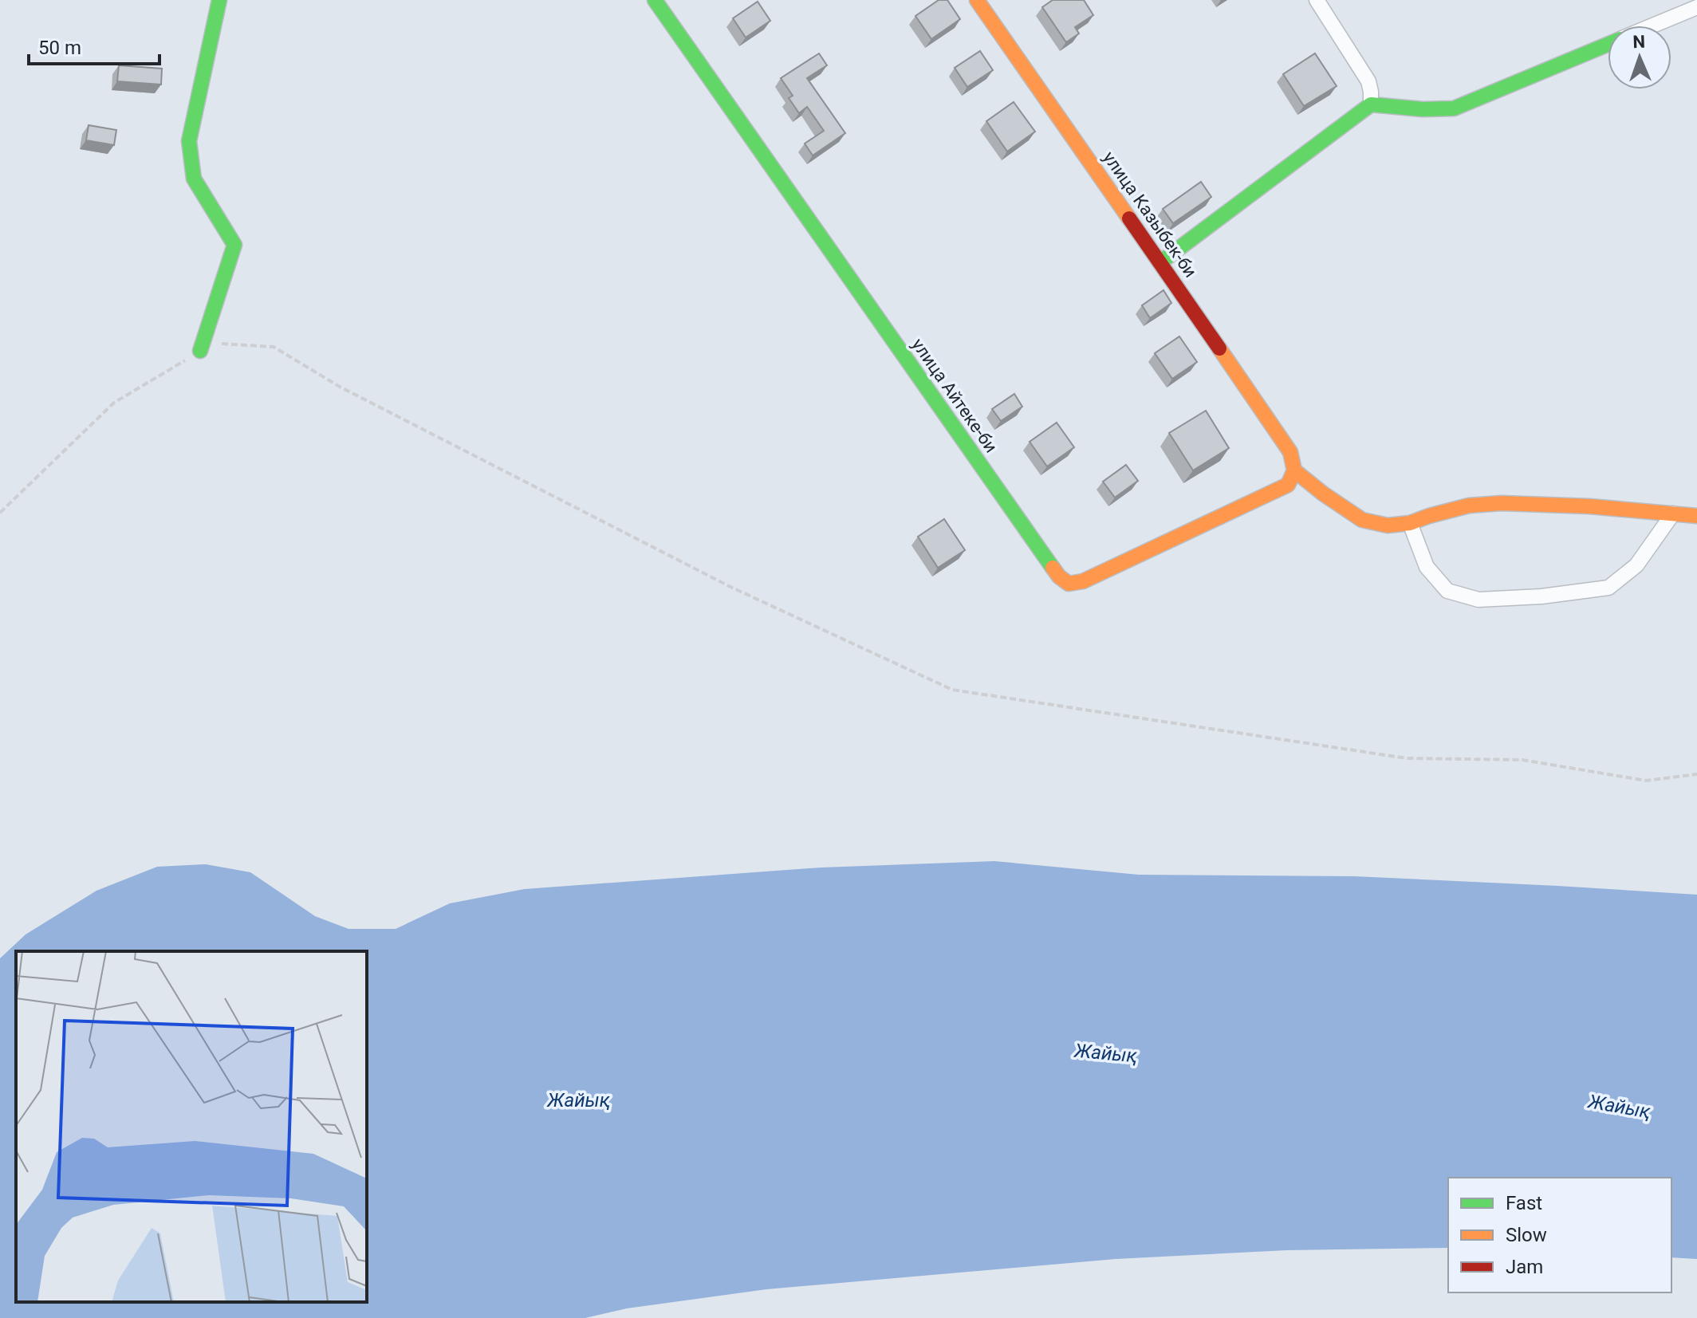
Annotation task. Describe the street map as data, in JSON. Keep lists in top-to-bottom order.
{
  "streets": {
    "street": ["улица Казыбек-би", "улица Айтеке-би"]
  },
  "crossings": [
    ["улица Казыбек-би", "улица Айтеке-би"]
  ],
  "water": ["Жайық"],
  "legend": ["Fast", "Slow", "Jam"],
  "scale_bar": "50 m",
  "north": "top"
}
